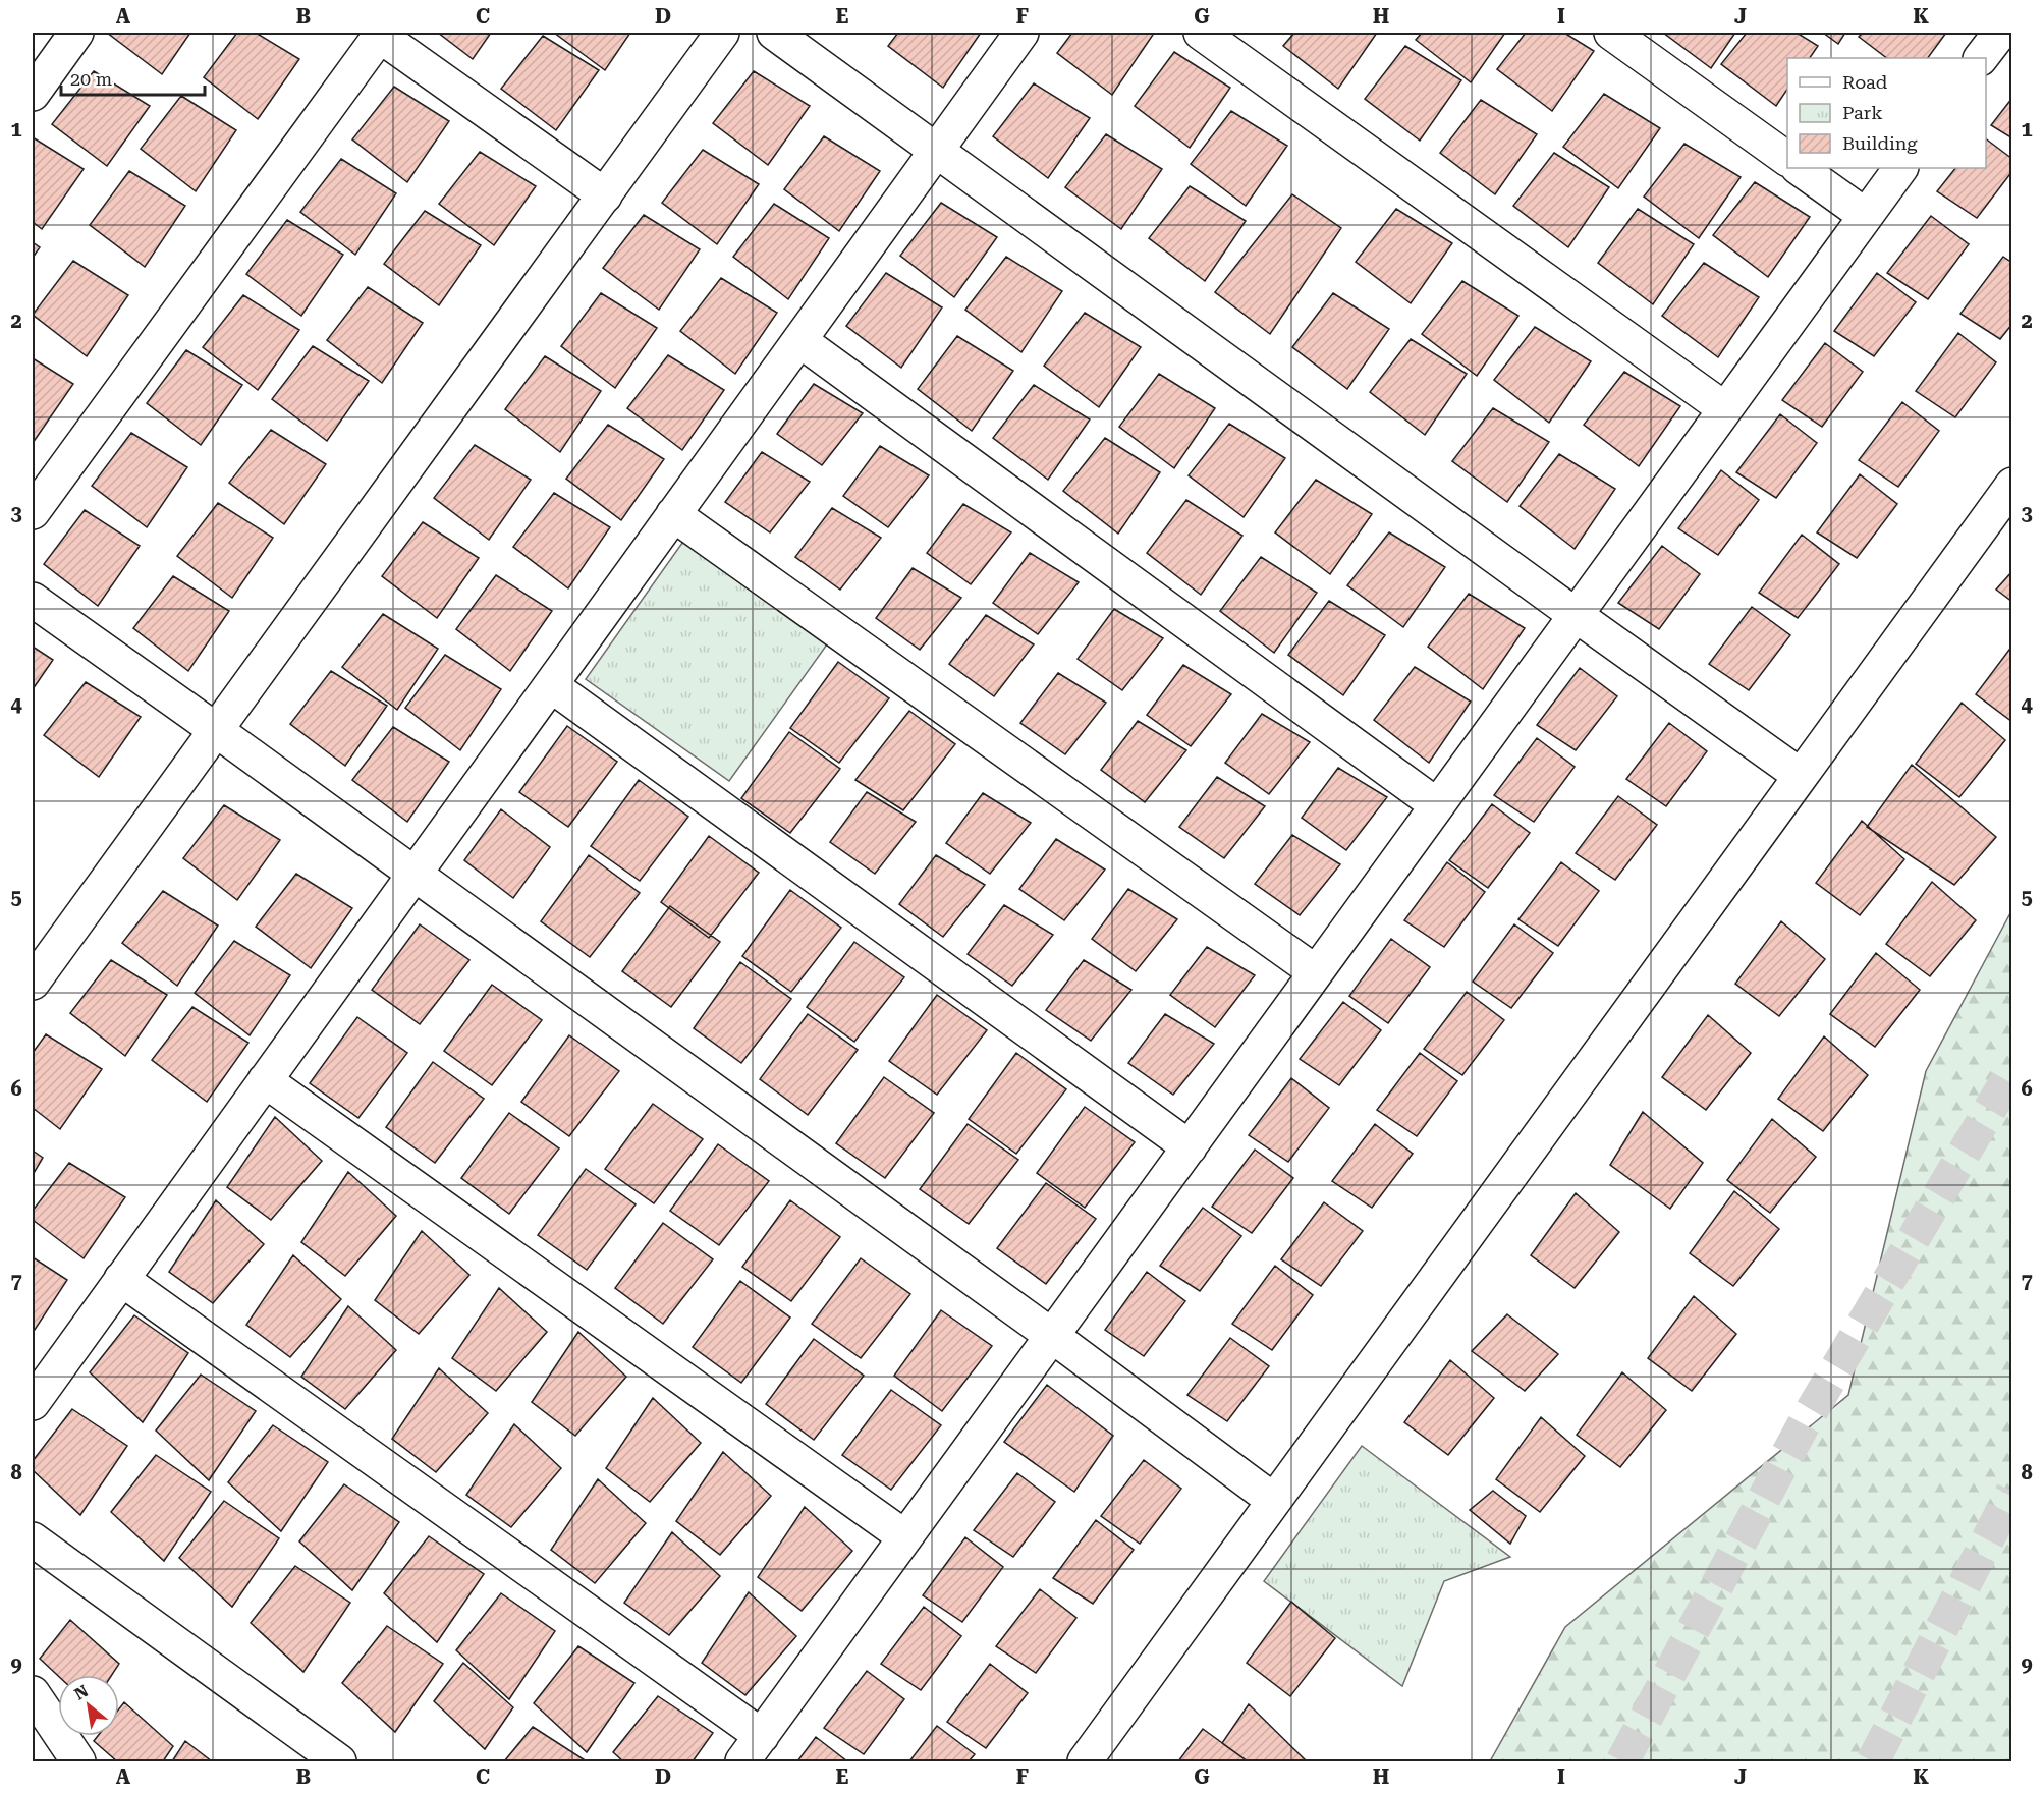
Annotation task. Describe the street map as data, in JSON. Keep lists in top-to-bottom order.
{
  "legend": ["Road", "Park", "Building"],
  "scale_bar": "20 m",
  "north": "top left",
  "grid": {
    "columns": [
      "A",
      "B",
      "C",
      "D",
      "E",
      "F",
      "G",
      "H",
      "I",
      "J",
      "K"
    ],
    "rows": [
      "1",
      "2",
      "3",
      "4",
      "5",
      "6",
      "7",
      "8",
      "9"
    ]
  }
}
